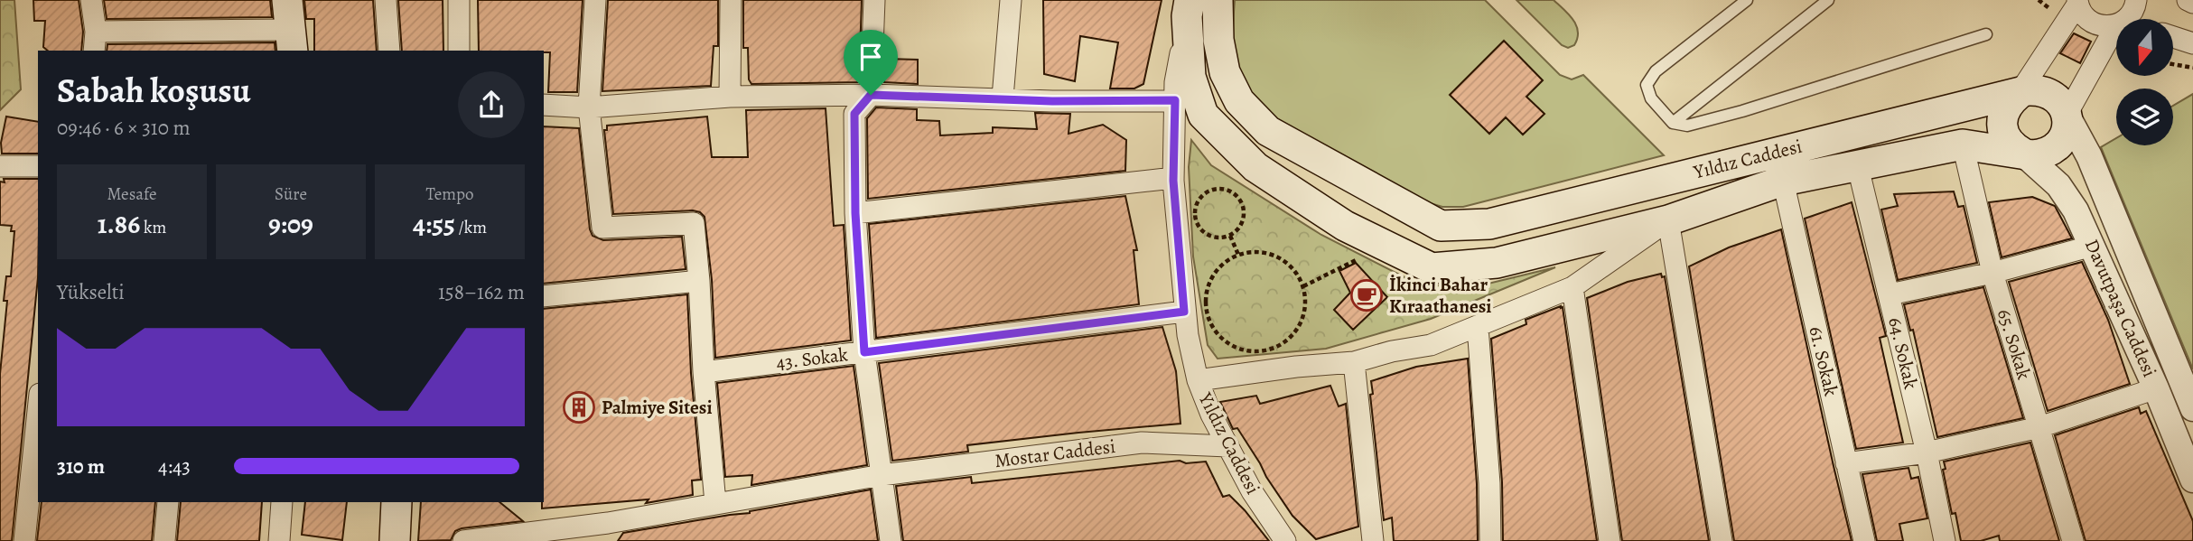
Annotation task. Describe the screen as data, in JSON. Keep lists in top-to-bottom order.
{
  "streets": {
    "main road": ["Yıldız Caddesi"],
    "street": [
      "Davutpaşa Caddesi",
      "65. Sokak",
      "64. Sokak",
      "43. Sokak",
      "61. Sokak",
      "Mostar Caddesi"
    ]
  },
  "crossings": [
    ["Yıldız Caddesi", "Davutpaşa Caddesi"],
    ["Yıldız Caddesi", "43. Sokak"],
    ["Yıldız Caddesi", "Mostar Caddesi"]
  ],
  "places": {
    "cafe": ["İkinci Bahar Kıraathanesi"],
    "building": ["Palmiye Sitesi"]
  },
  "north": "bottom",
  "page": {
    "heading": ["Sabah koşusu", "09:46 · 6 × 310 m"],
    "stats": [
      ["Mesafe", "1.86 km"],
      ["Süre", "9:09"],
      ["Tempo", "4:55 /km"]
    ],
    "chart": ["Yükselti", "158–162 m"],
    "list": [
      {
        "name": "310 m",
        "note": "4:43"
      }
    ]
  }
}
